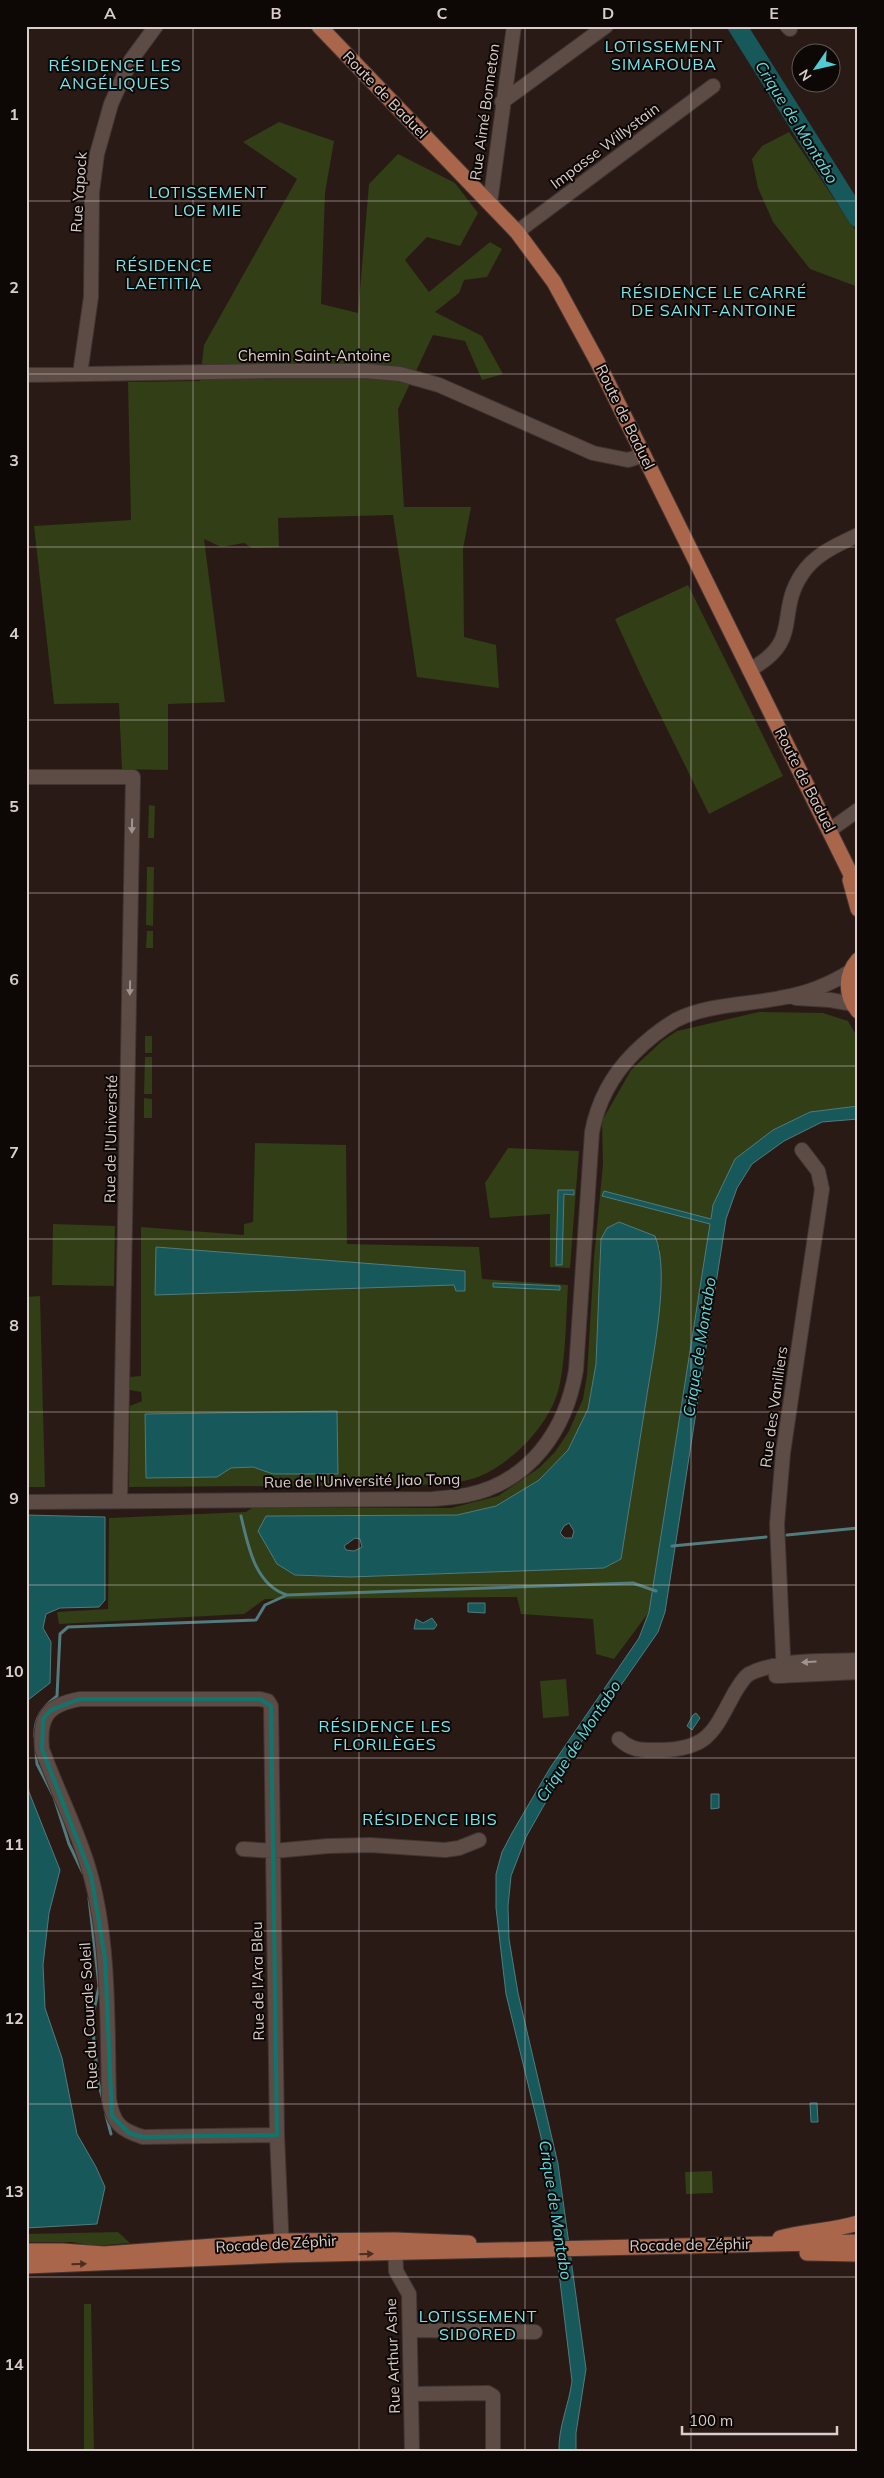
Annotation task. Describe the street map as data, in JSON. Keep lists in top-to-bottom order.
{
  "streets": {
    "main road": ["Route de Baduel", "Rocade de Zéphir"],
    "street": [
      "Rue Aimé Bonneton",
      "Impasse Willystain",
      "Rue Yapock",
      "Chemin Saint-Antoine",
      "Rue de l'Université",
      "Rue des Vanilliers",
      "Rue de l'Université Jiao Tong",
      "Rue de l'Ara Bleu",
      "Rue du Caurale Soleil",
      "Rue Arthur Ashe"
    ]
  },
  "crossings": [
    ["Route de Baduel", "Rue Aimé Bonneton"],
    ["Route de Baduel", "Impasse Willystain"],
    ["Route de Baduel", "Chemin Saint-Antoine"],
    ["Rue Yapock", "Chemin Saint-Antoine"],
    ["Rue de l'Université", "Rue de l'Université Jiao Tong"],
    ["Rue de l'Ara Bleu", "Rue du Caurale Soleil"],
    ["Rue de l'Ara Bleu", "Rocade de Zéphir"],
    ["Rocade de Zéphir", "Rue Arthur Ashe"]
  ],
  "one_way": ["Rue de l'Université"],
  "districts": [
    "LOTISSEMENT SIMAROUBA",
    "RÉSIDENCE LES ANGÉLIQUES",
    "LOTISSEMENT LOE MIE",
    "RÉSIDENCE LAETITIA",
    "RÉSIDENCE LE CARRÉ DE SAINT-ANTOINE",
    "RÉSIDENCE LES FLORILÈGES",
    "RÉSIDENCE IBIS",
    "LOTISSEMENT SIDORED"
  ],
  "water": ["Crique de Montabo"],
  "scale_bar": "100 m",
  "north": "bottom left",
  "grid": {
    "columns": [
      "A",
      "B",
      "C",
      "D",
      "E"
    ],
    "rows": [
      "1",
      "2",
      "3",
      "4",
      "5",
      "6",
      "7",
      "8",
      "9",
      "10",
      "11",
      "12",
      "13",
      "14"
    ]
  }
}
